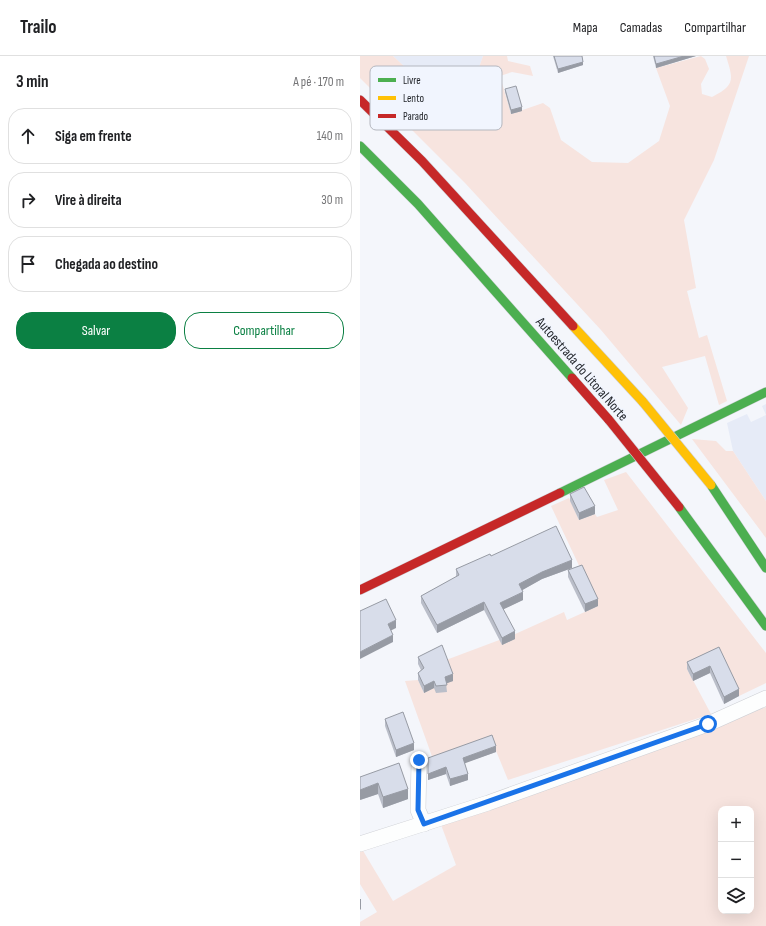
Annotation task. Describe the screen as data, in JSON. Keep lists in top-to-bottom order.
{
  "streets": {
    "main road": ["Autoestrada do Litoral Norte"]
  },
  "legend": ["Livre", "Lento", "Parado"],
  "page": {
    "header": "Trailo",
    "nav": ["Mapa", "Camadas", "Compartilhar"],
    "heading": ["3 min", "A pé · 170 m"],
    "list": [
      ["Siga em frente", "140 m"],
      ["Vire à direita", "30 m"],
      "Chegada ao destino"
    ],
    "buttons": ["Salvar", "Compartilhar"],
    "map_buttons": ["+", "−"]
  }
}
